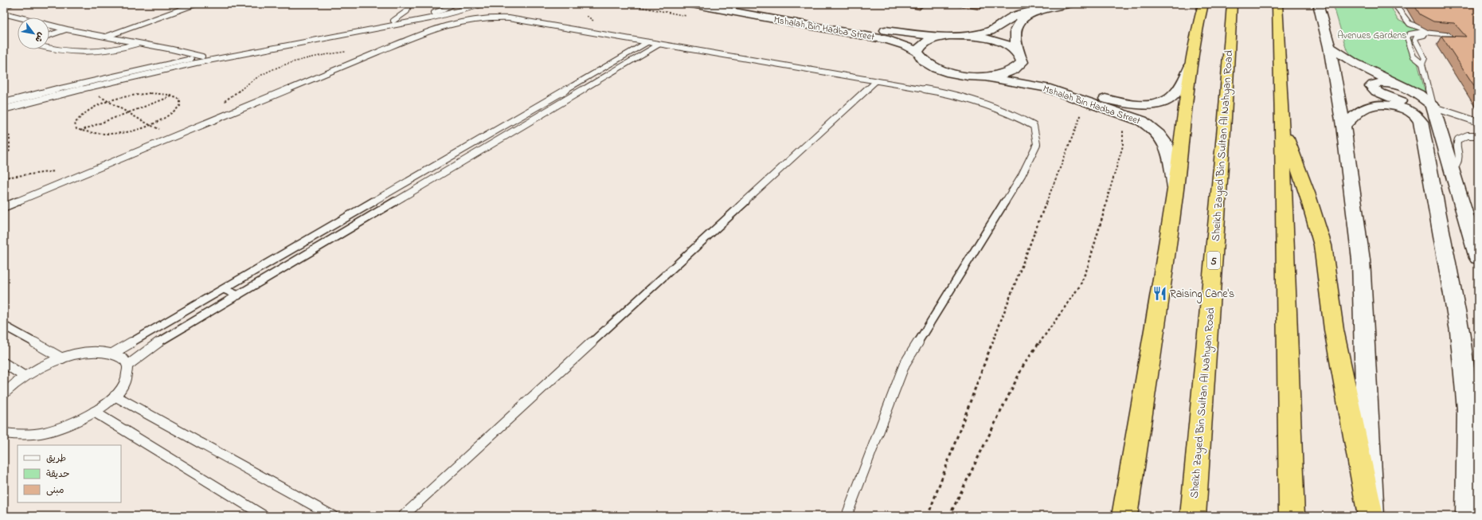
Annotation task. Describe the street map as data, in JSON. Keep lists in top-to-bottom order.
{
  "streets": {
    "highway": ["Sheikh Zayed Bin Sultan Al Nahyan Road", "5"],
    "street": ["Mshalah Bin Hadba Street"]
  },
  "parks": ["Avenues Gardens"],
  "places": {
    "restaurant": ["Raising Cane's"]
  },
  "legend": ["طريق", "حديقة", "مبنى"],
  "north": "bottom right"
}
